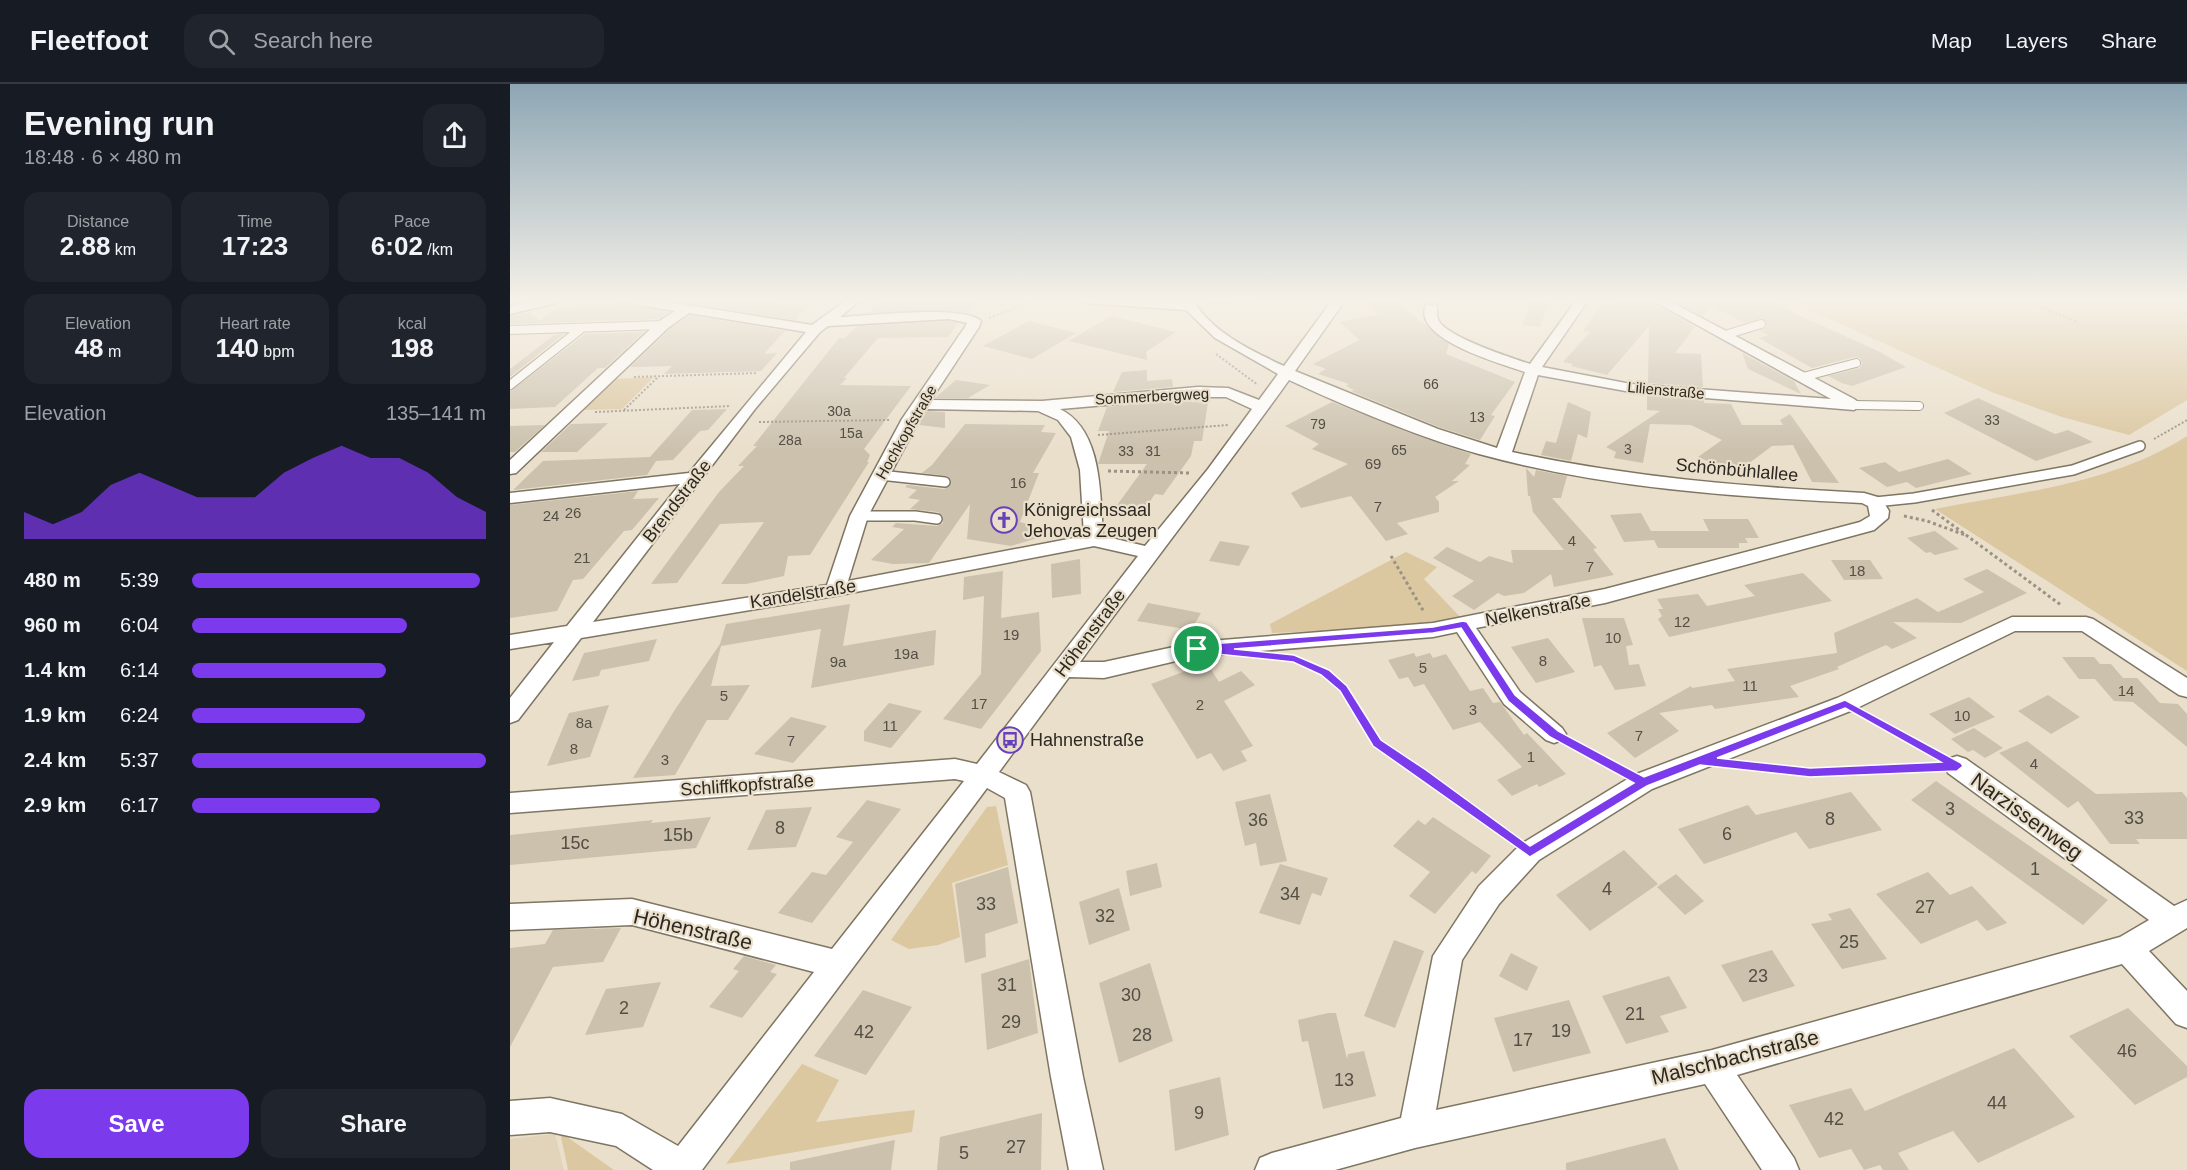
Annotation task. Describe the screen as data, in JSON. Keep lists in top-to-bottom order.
{
  "streets": {
    "street": [
      "Lilienstraße",
      "Sommerbergweg",
      "Hochkopfstraße",
      "Schönbühlallee",
      "Brendstraße",
      "Kandelstraße",
      "Nelkenstraße",
      "Höhenstraße",
      "Schliffkopfstraße",
      "Narzissenweg",
      "Malschbachstraße"
    ]
  },
  "crossings": [
    ["Sommerbergweg", "Hochkopfstraße"],
    ["Sommerbergweg", "Höhenstraße"],
    ["Hochkopfstraße", "Kandelstraße"],
    ["Schönbühlallee", "Nelkenstraße"],
    ["Schönbühlallee", "Höhenstraße"],
    ["Brendstraße", "Kandelstraße"],
    ["Nelkenstraße", "Höhenstraße"],
    ["Höhenstraße", "Schliffkopfstraße"],
    ["Narzissenweg", "Malschbachstraße"]
  ],
  "places": {
    "church": ["Königreichssaal Jehovas Zeugen"],
    "bus stop": ["Hahnenstraße"]
  },
  "house_numbers": [
    "66",
    "30a",
    "13",
    "33",
    "79",
    "15a",
    "28a",
    "3",
    "65",
    "33",
    "31",
    "69",
    "16",
    "7",
    "26",
    "24",
    "4",
    "21",
    "7",
    "18",
    "12",
    "19",
    "10",
    "19a",
    "8",
    "9a",
    "5",
    "11",
    "14",
    "5",
    "17",
    "2",
    "3",
    "10",
    "8a",
    "11",
    "7",
    "7",
    "8",
    "1",
    "3",
    "4",
    "3",
    "33",
    "8",
    "36",
    "8",
    "6",
    "15b",
    "15c",
    "1",
    "4",
    "34",
    "33",
    "27",
    "32",
    "25",
    "23",
    "31",
    "30",
    "2",
    "21",
    "29",
    "19",
    "42",
    "28",
    "17",
    "46",
    "13",
    "44",
    "9",
    "42",
    "27",
    "5"
  ],
  "page": {
    "header": "Fleetfoot",
    "search": "Search here",
    "nav": ["Map", "Layers", "Share"],
    "heading": ["Evening run", "18:48 · 6 × 480 m"],
    "stats": [
      ["Distance", "2.88 km"],
      ["Time", "17:23"],
      ["Pace", "6:02 /km"],
      ["Elevation", "48 m"],
      ["Heart rate", "140 bpm"],
      ["kcal", "198"]
    ],
    "chart": ["Elevation", "135–141 m"],
    "list": [
      {
        "name": "480 m",
        "note": "5:39"
      },
      {
        "name": "960 m",
        "note": "6:04"
      },
      {
        "name": "1.4 km",
        "note": "6:14"
      },
      {
        "name": "1.9 km",
        "note": "6:24"
      },
      {
        "name": "2.4 km",
        "note": "5:37"
      },
      {
        "name": "2.9 km",
        "note": "6:17"
      }
    ],
    "buttons": ["Save", "Share"]
  }
}
